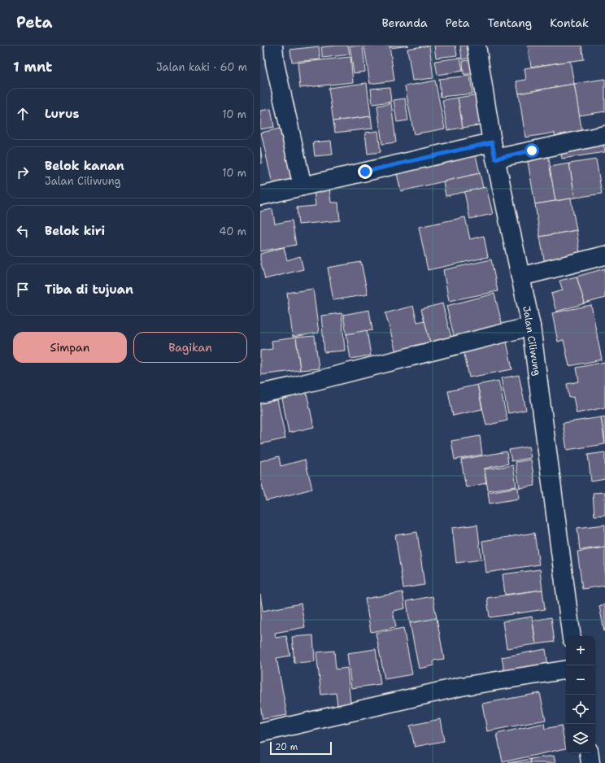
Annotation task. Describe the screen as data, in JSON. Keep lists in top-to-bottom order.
{
  "streets": {
    "street": ["Jalan Ciliwung"]
  },
  "scale_bar": "20 m",
  "page": {
    "header": "Peta",
    "nav": [
      "Beranda",
      "Peta",
      "Tentang",
      "Kontak"
    ],
    "heading": ["1 mnt", "Jalan kaki · 60 m"],
    "list": [
      ["Lurus", "10 m"],
      ["Belok kanan", "Jalan Ciliwung", "10 m"],
      ["Belok kiri", "40 m"],
      "Tiba di tujuan"
    ],
    "buttons": ["Simpan", "Bagikan"],
    "map_buttons": ["+", "−"],
    "scale": "20 m"
  }
}
